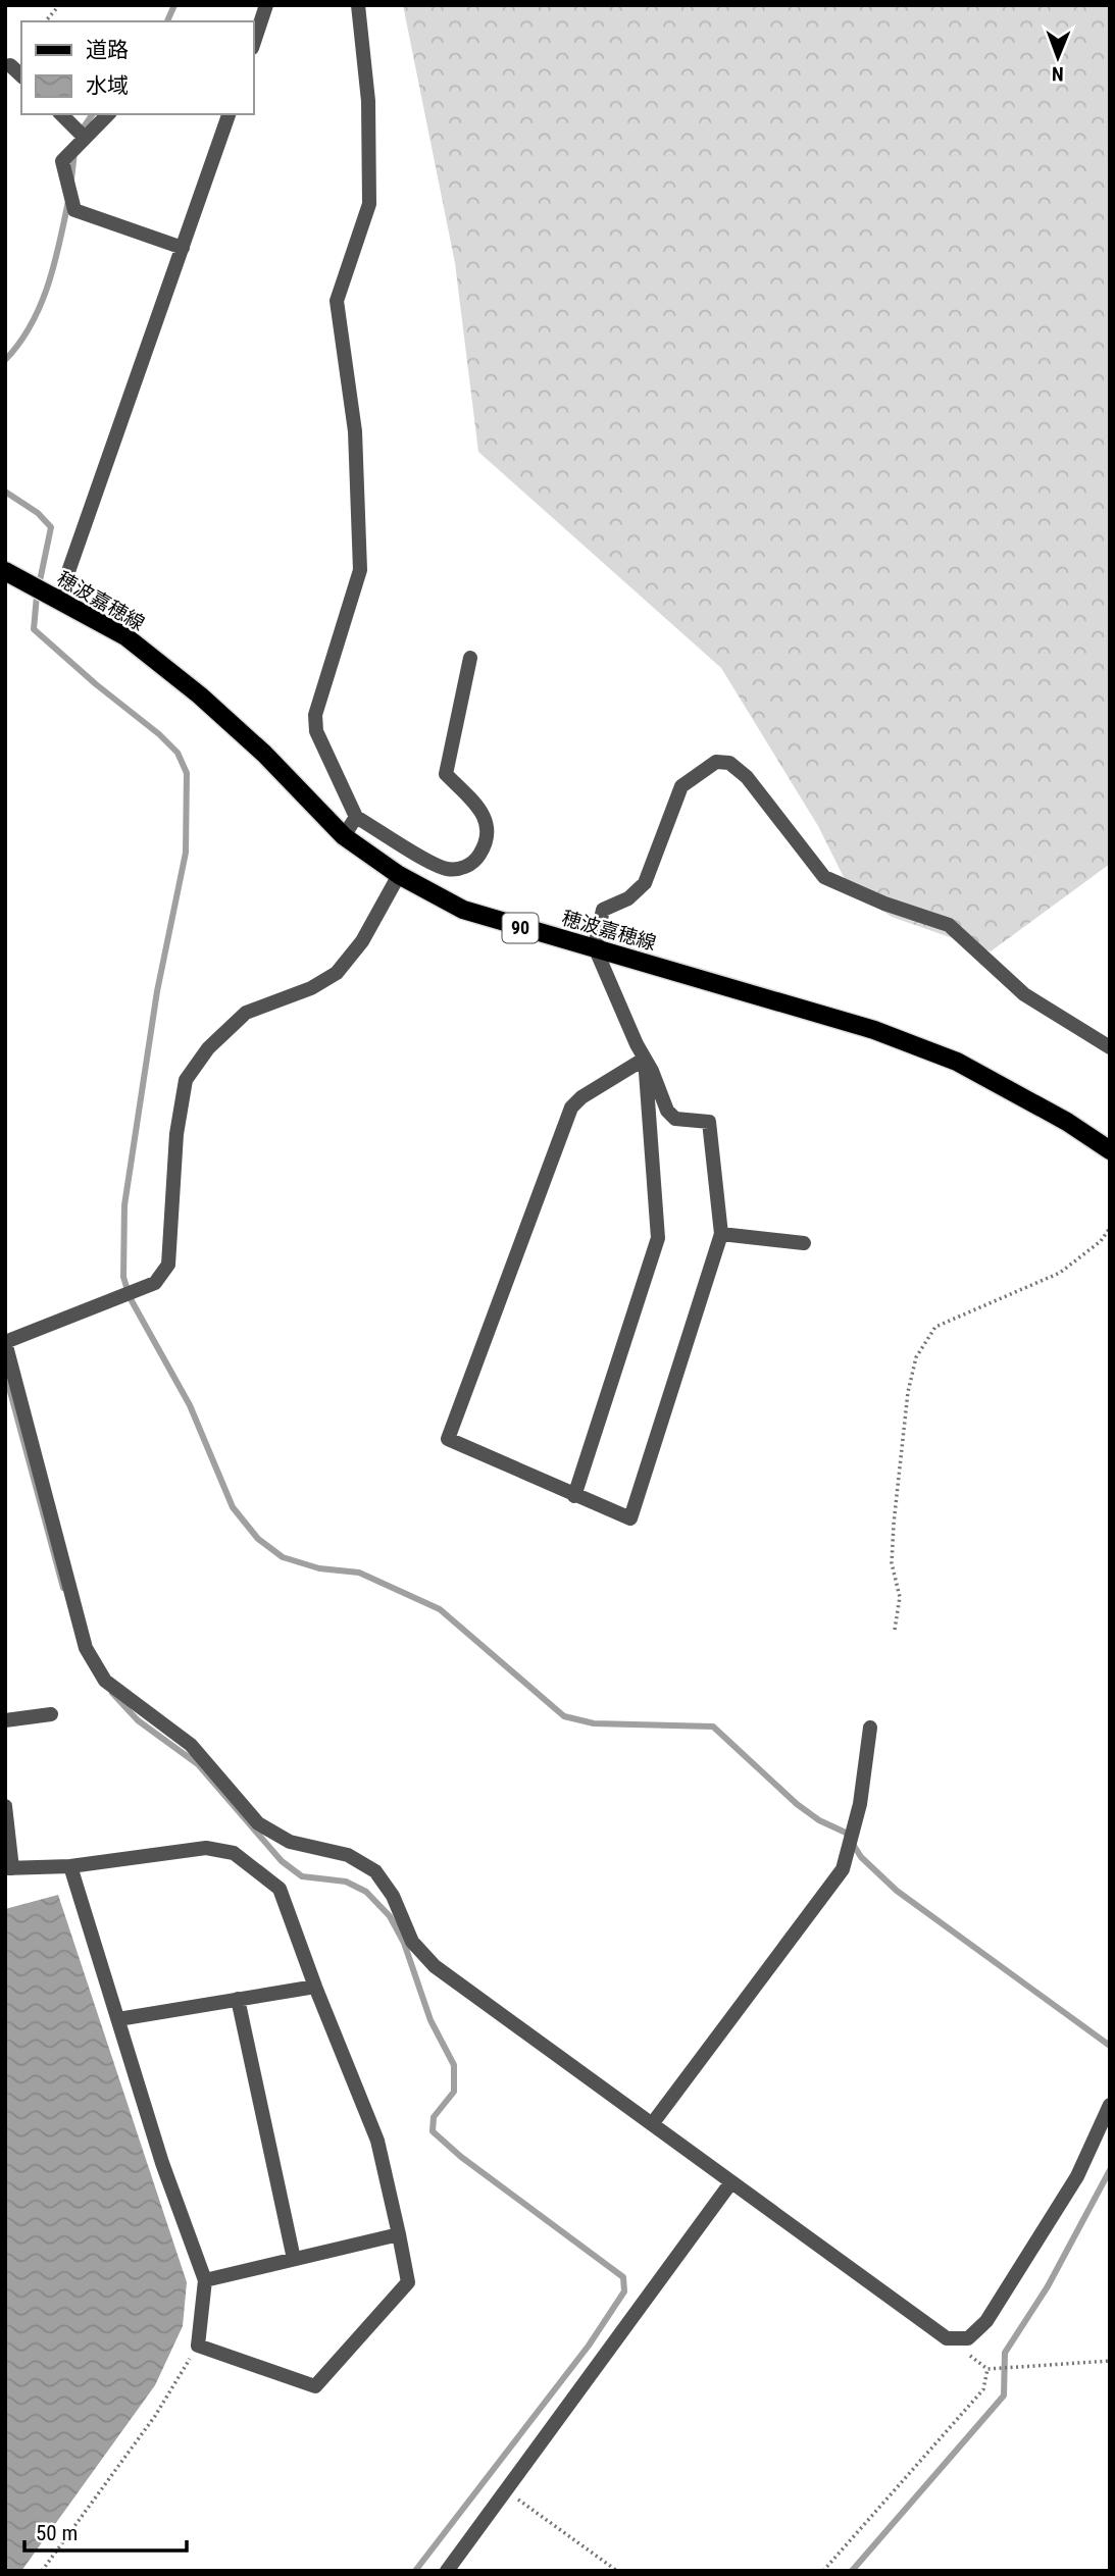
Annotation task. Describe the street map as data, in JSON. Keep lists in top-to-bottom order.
{
  "streets": {
    "main road": ["穂波嘉穂線", "90"]
  },
  "legend": ["道路", "水域"],
  "scale_bar": "50 m",
  "north": "bottom"
}
